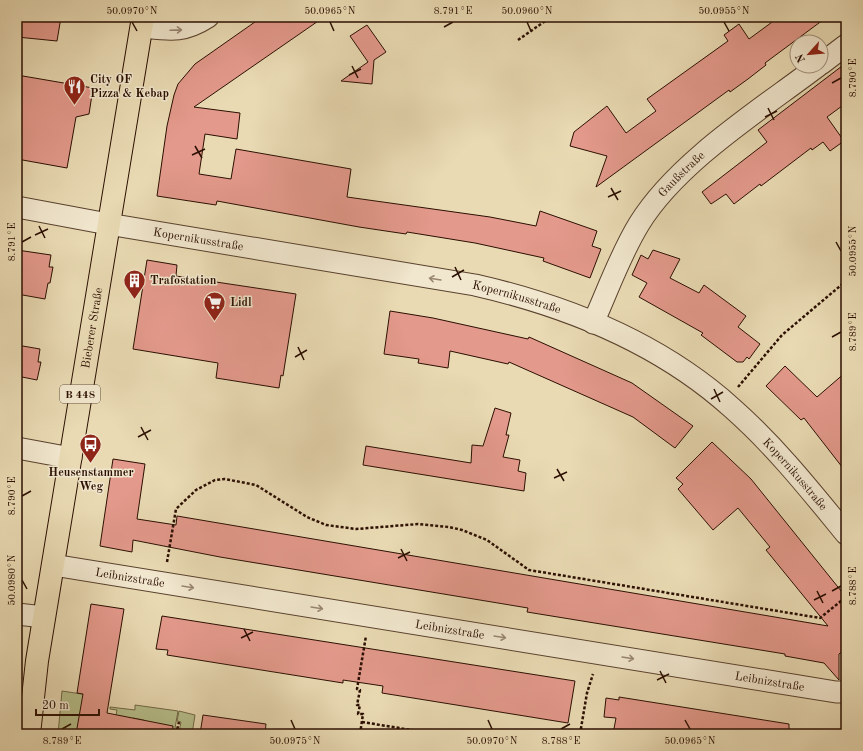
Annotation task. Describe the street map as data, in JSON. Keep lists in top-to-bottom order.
{
  "streets": {
    "main road": ["Bieberer Straße", "B 448"],
    "street": ["Gaußstraße", "Kopernikusstraße", "Leibnizstraße"]
  },
  "crossings": [
    ["Gaußstraße", "Kopernikusstraße"],
    ["Kopernikusstraße", "Bieberer Straße"],
    ["Bieberer Straße", "Leibnizstraße"]
  ],
  "one_way": ["Kopernikusstraße", "Leibnizstraße"],
  "places": {
    "restaurant": ["City OF Pizza & Kebap"],
    "building": ["Trafostation"],
    "supermarket": ["Lidl"],
    "bus stop": ["Heusenstammer Weg"]
  },
  "scale_bar": "20 m",
  "north": "bottom left",
  "coordinates": [
    "50.0970°N",
    "50.0965°N",
    "8.791°E",
    "50.0960°N",
    "50.0955°N",
    "8.790°E",
    "8.789°E",
    "50.0980°N",
    "8.788°E",
    "50.0975°N"
  ]
}
